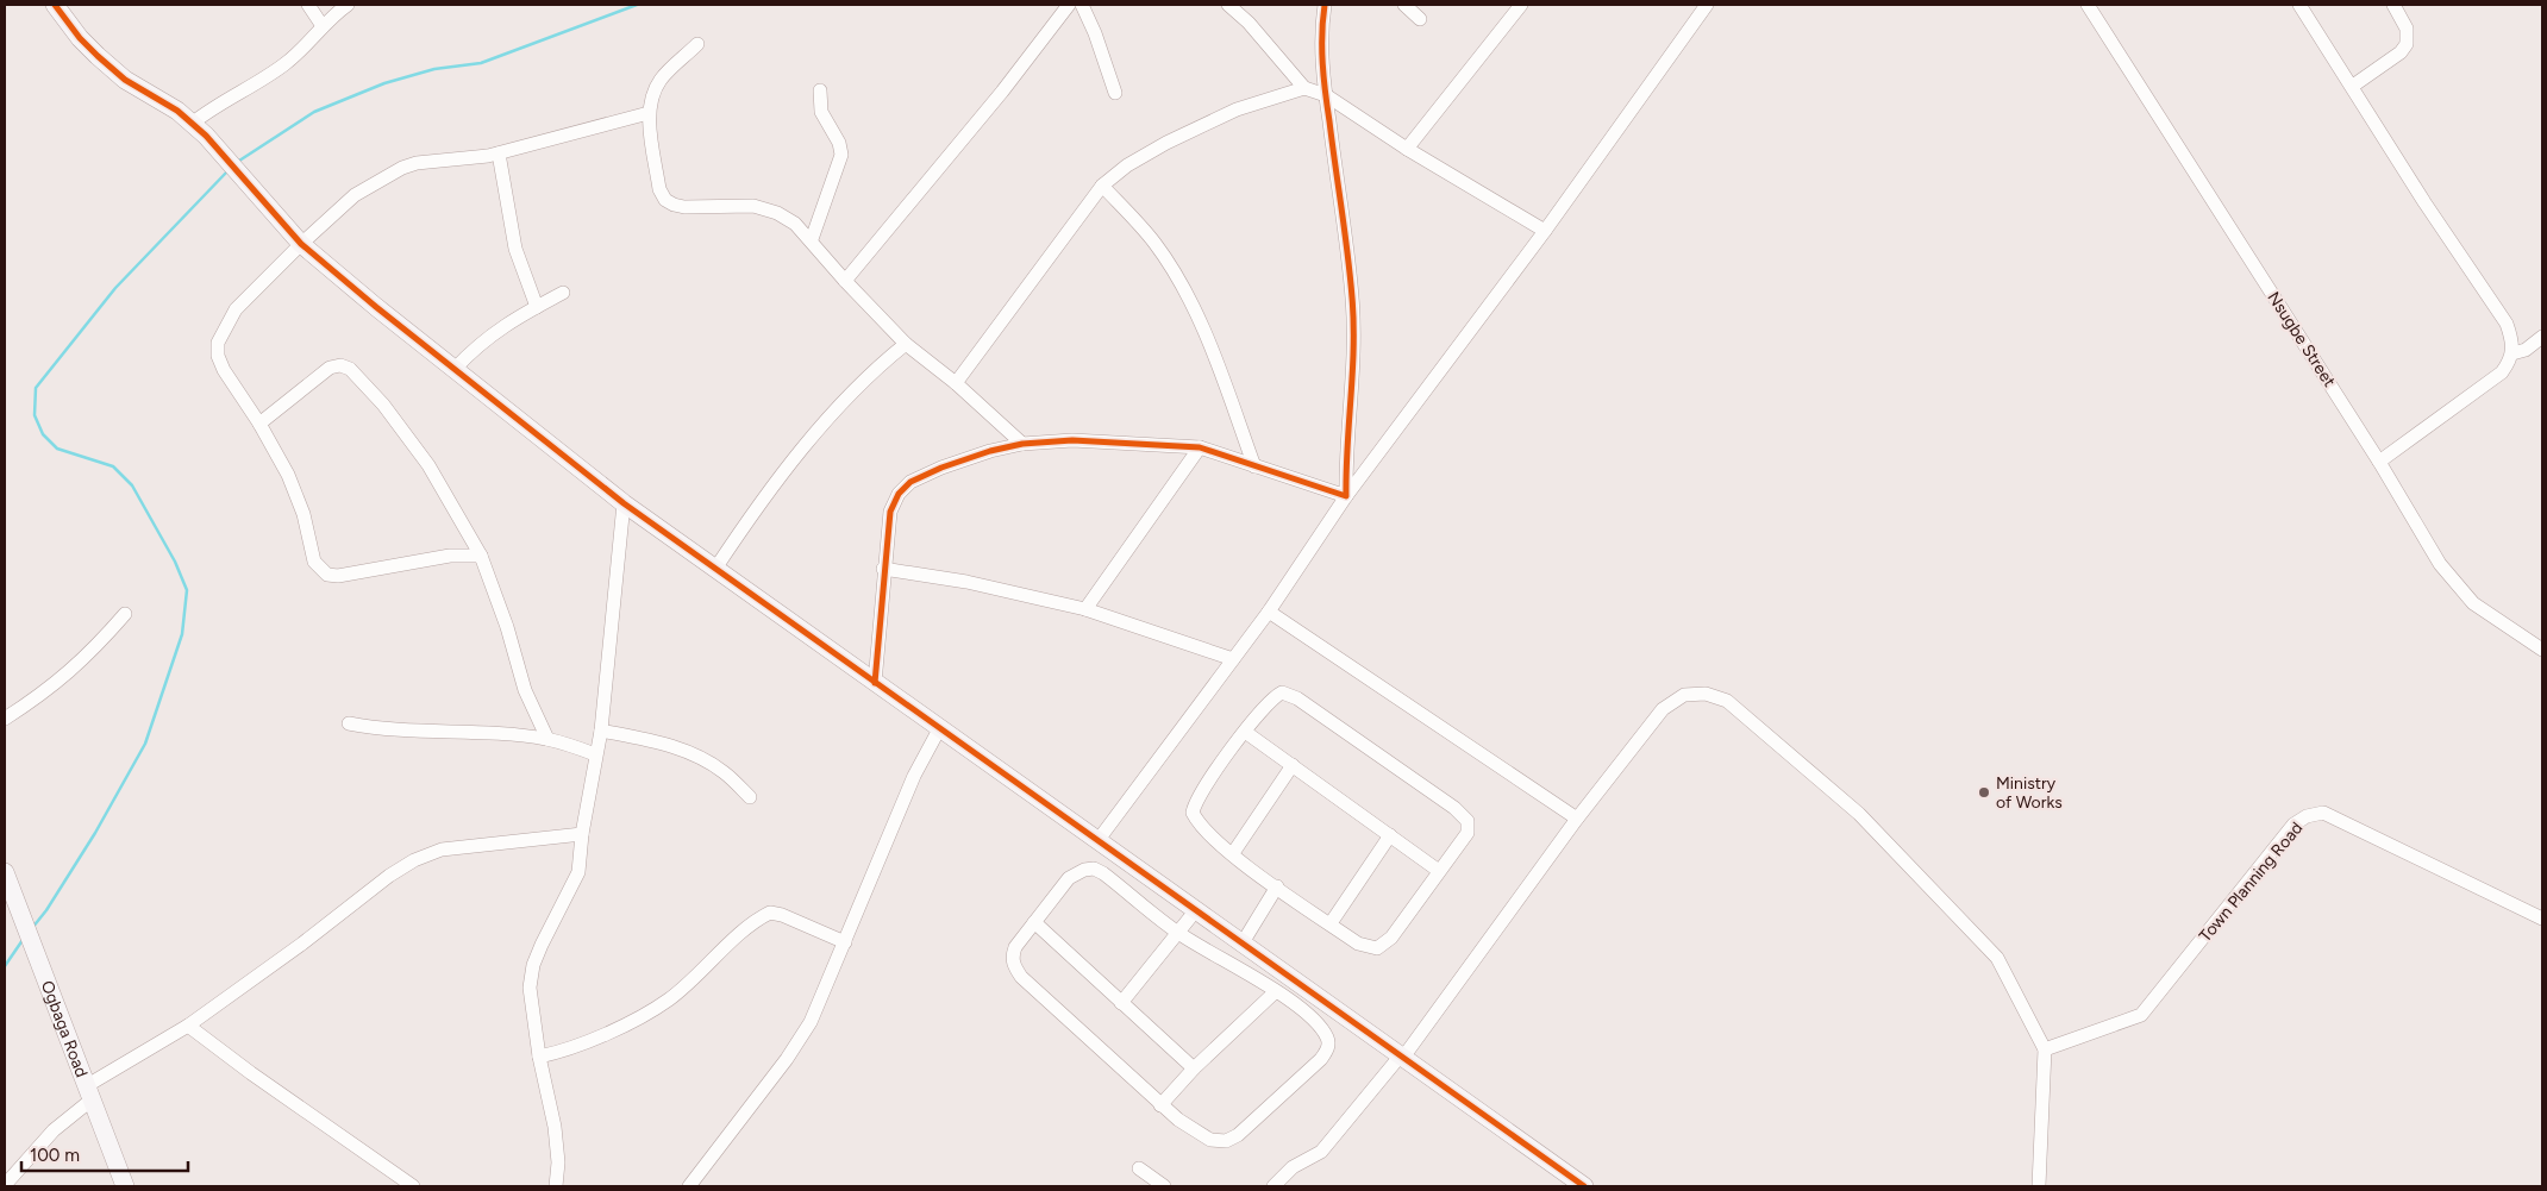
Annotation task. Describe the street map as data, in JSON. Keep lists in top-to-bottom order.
{
  "streets": {
    "street": ["Nsugbe Street", "Town Planning Road", "Ogbaga Road"]
  },
  "places": ["Ministry of Works"],
  "scale_bar": "100 m"
}
